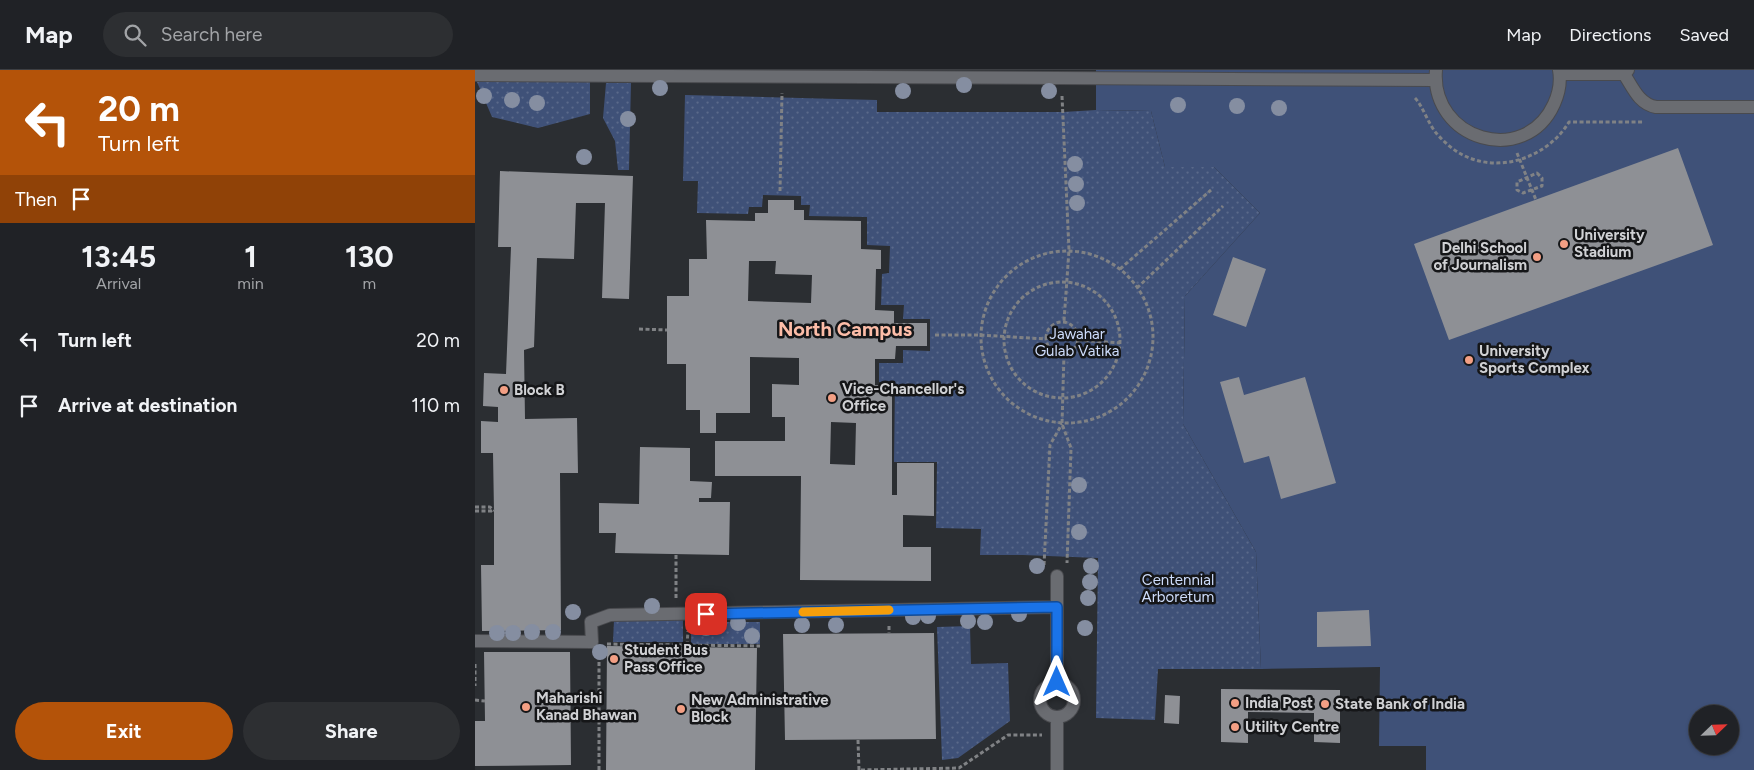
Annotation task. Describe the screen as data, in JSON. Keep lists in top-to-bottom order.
{
  "districts": ["North Campus"],
  "parks": ["Jawahar Gulab Vatika", "Centennial Arboretum"],
  "places": [
    "University Stadium",
    "Delhi School of Journalism",
    "University Sports Complex",
    "Block B",
    "Vice-Chancellor's Office",
    "Student Bus Pass Office",
    "India Post",
    "State Bank of India",
    "Maharishi Kanad Bhawan",
    "New Administrative Block",
    "Utility Centre"
  ],
  "north": "top right",
  "page": {
    "header": "Map",
    "search": "Search here",
    "nav": ["Map", "Directions", "Saved"],
    "turn": ["20 m", "Turn left"],
    "then": "Then",
    "eta": [
      "13:45",
      "Arrival",
      "1",
      "min",
      "130",
      "m"
    ],
    "list": [
      {
        "name": "Turn left",
        "value": "20 m"
      },
      {
        "name": "Arrive at destination",
        "value": "110 m"
      }
    ],
    "buttons": ["Exit", "Share"]
  }
}
